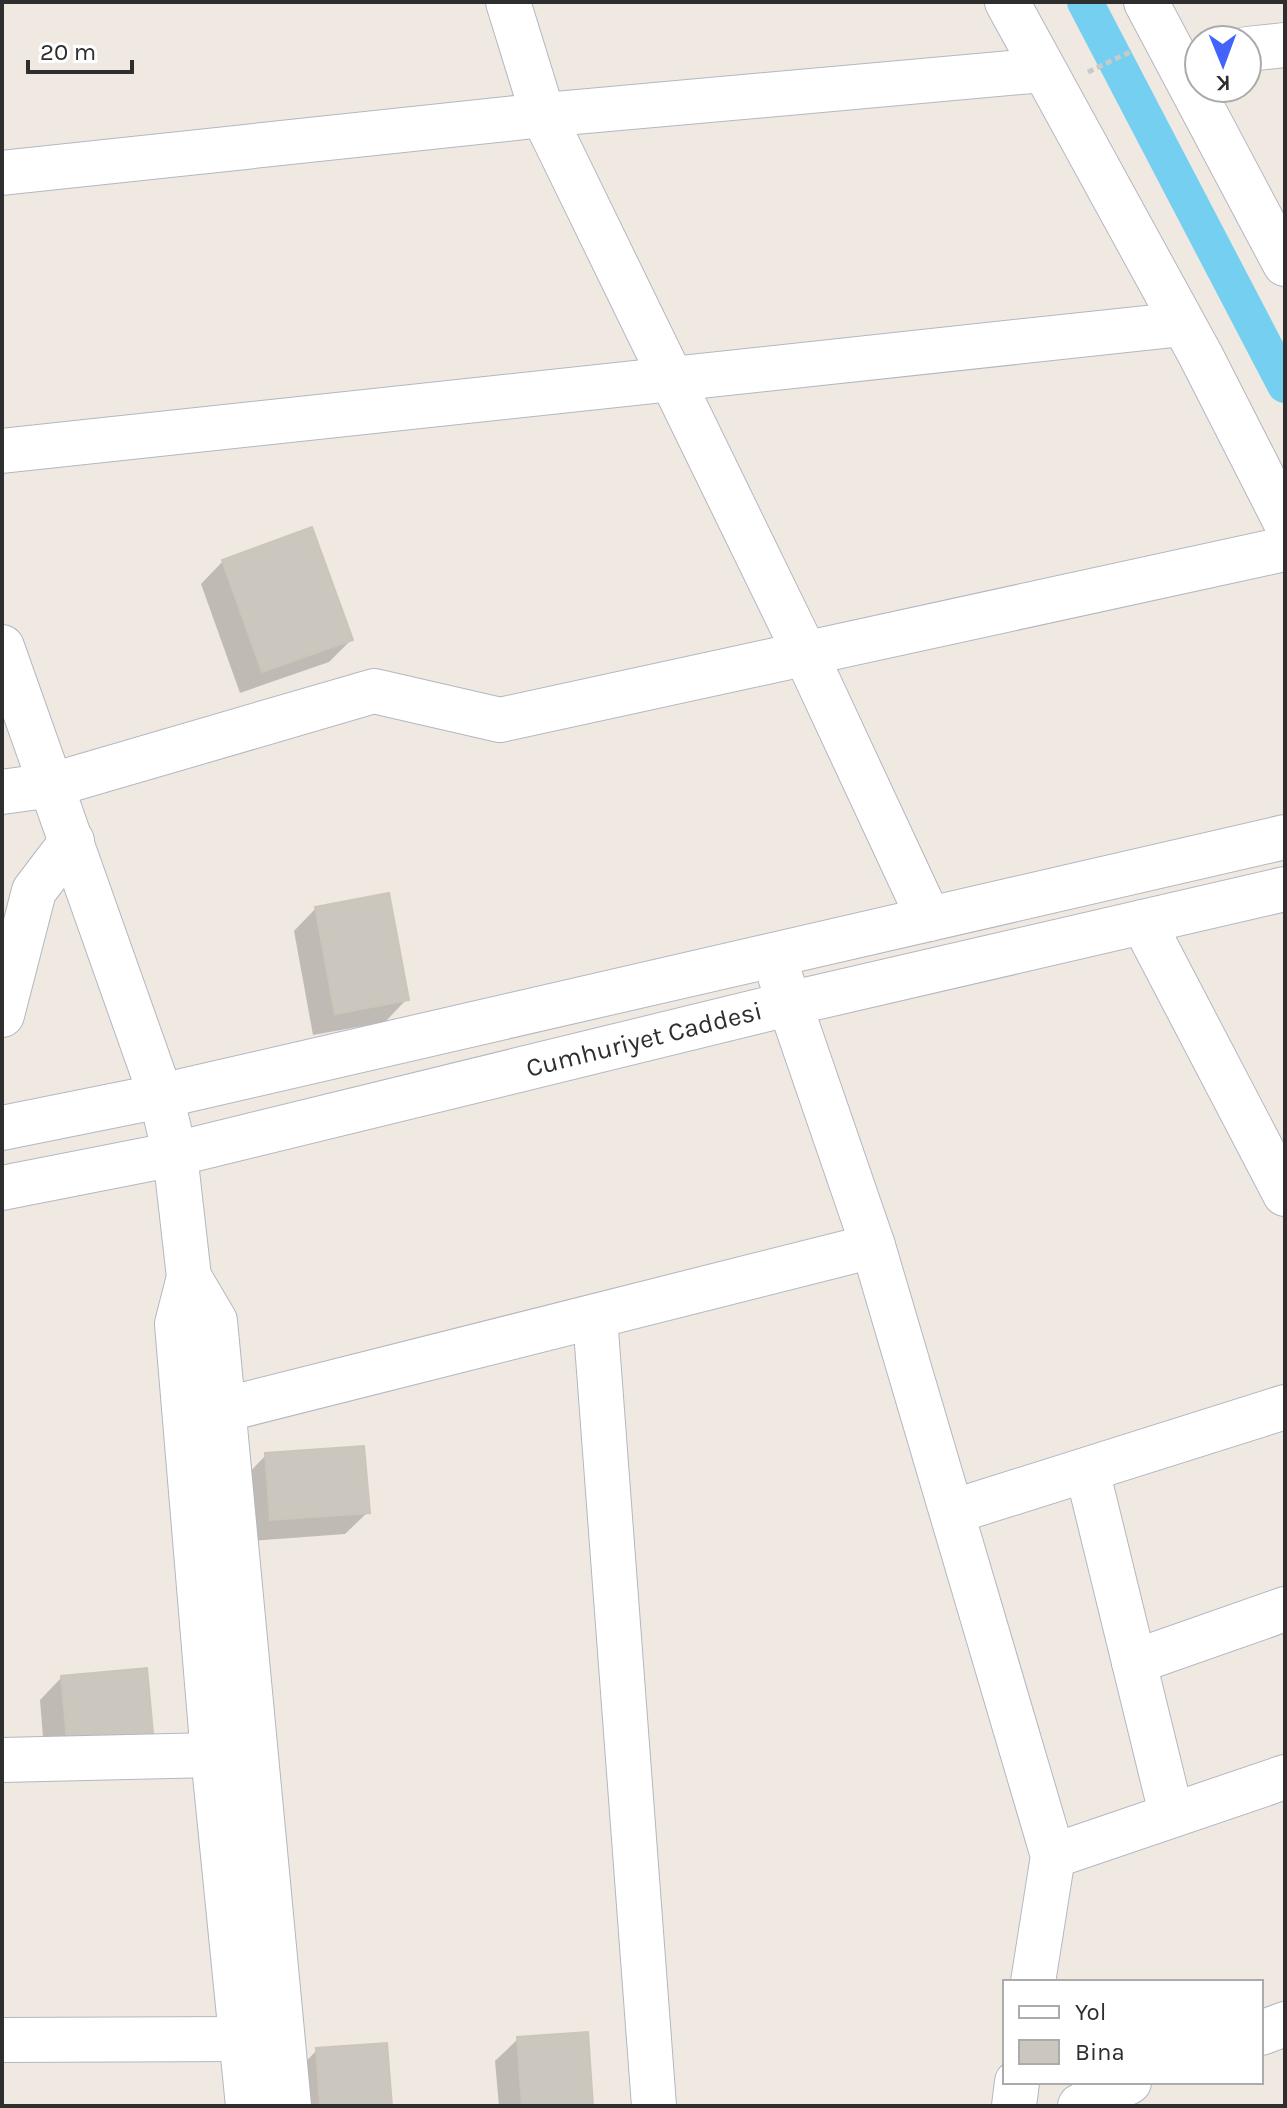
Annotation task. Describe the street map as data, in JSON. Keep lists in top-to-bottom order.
{
  "streets": {
    "street": ["Cumhuriyet Caddesi"]
  },
  "legend": ["Yol", "Bina"],
  "scale_bar": "20 m",
  "north": "bottom"
}
